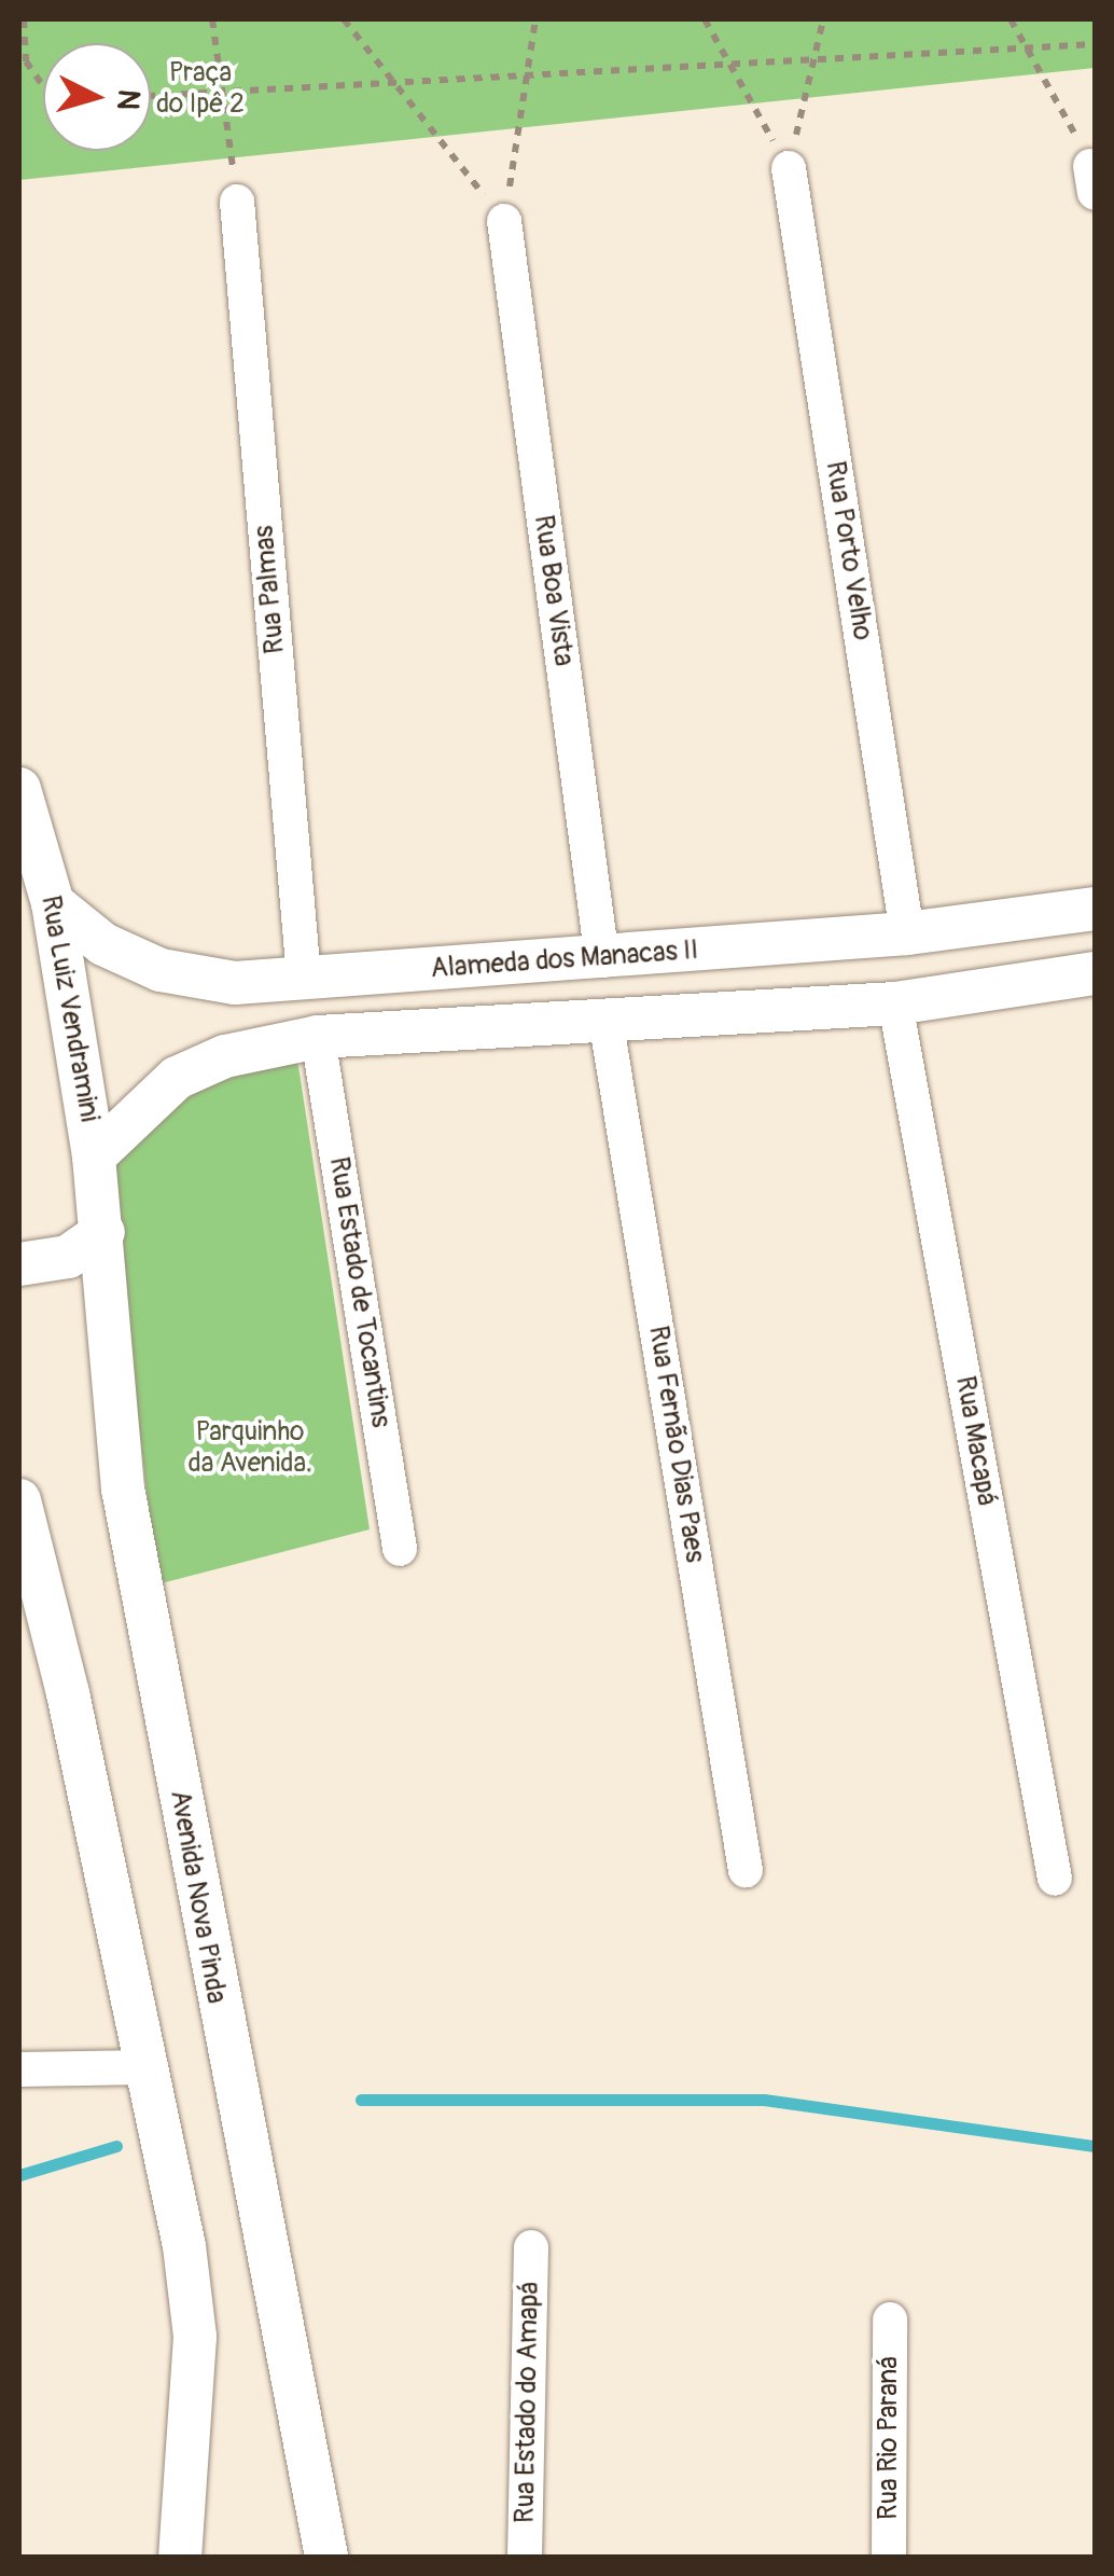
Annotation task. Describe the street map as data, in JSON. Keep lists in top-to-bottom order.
{
  "streets": {
    "street": [
      "Rua Porto Velho",
      "Rua Palmas",
      "Rua Boa Vista",
      "Alameda dos Manacas II",
      "Rua Luiz Vendramini",
      "Rua Estado de Tocantins",
      "Rua Macapá",
      "Rua Fernão Dias Paes",
      "Avenida Nova Pinda",
      "Rua Estado do Amapá",
      "Rua Rio Paraná"
    ]
  },
  "crossings": [
    ["Rua Porto Velho", "Alameda dos Manacas II"],
    ["Rua Palmas", "Alameda dos Manacas II"],
    ["Rua Boa Vista", "Alameda dos Manacas II"],
    ["Alameda dos Manacas II", "Rua Luiz Vendramini"],
    ["Rua Luiz Vendramini", "Avenida Nova Pinda"]
  ],
  "parks": ["Praça do Ipê 2", "Parquinho da Avenida."],
  "north": "right"
}
